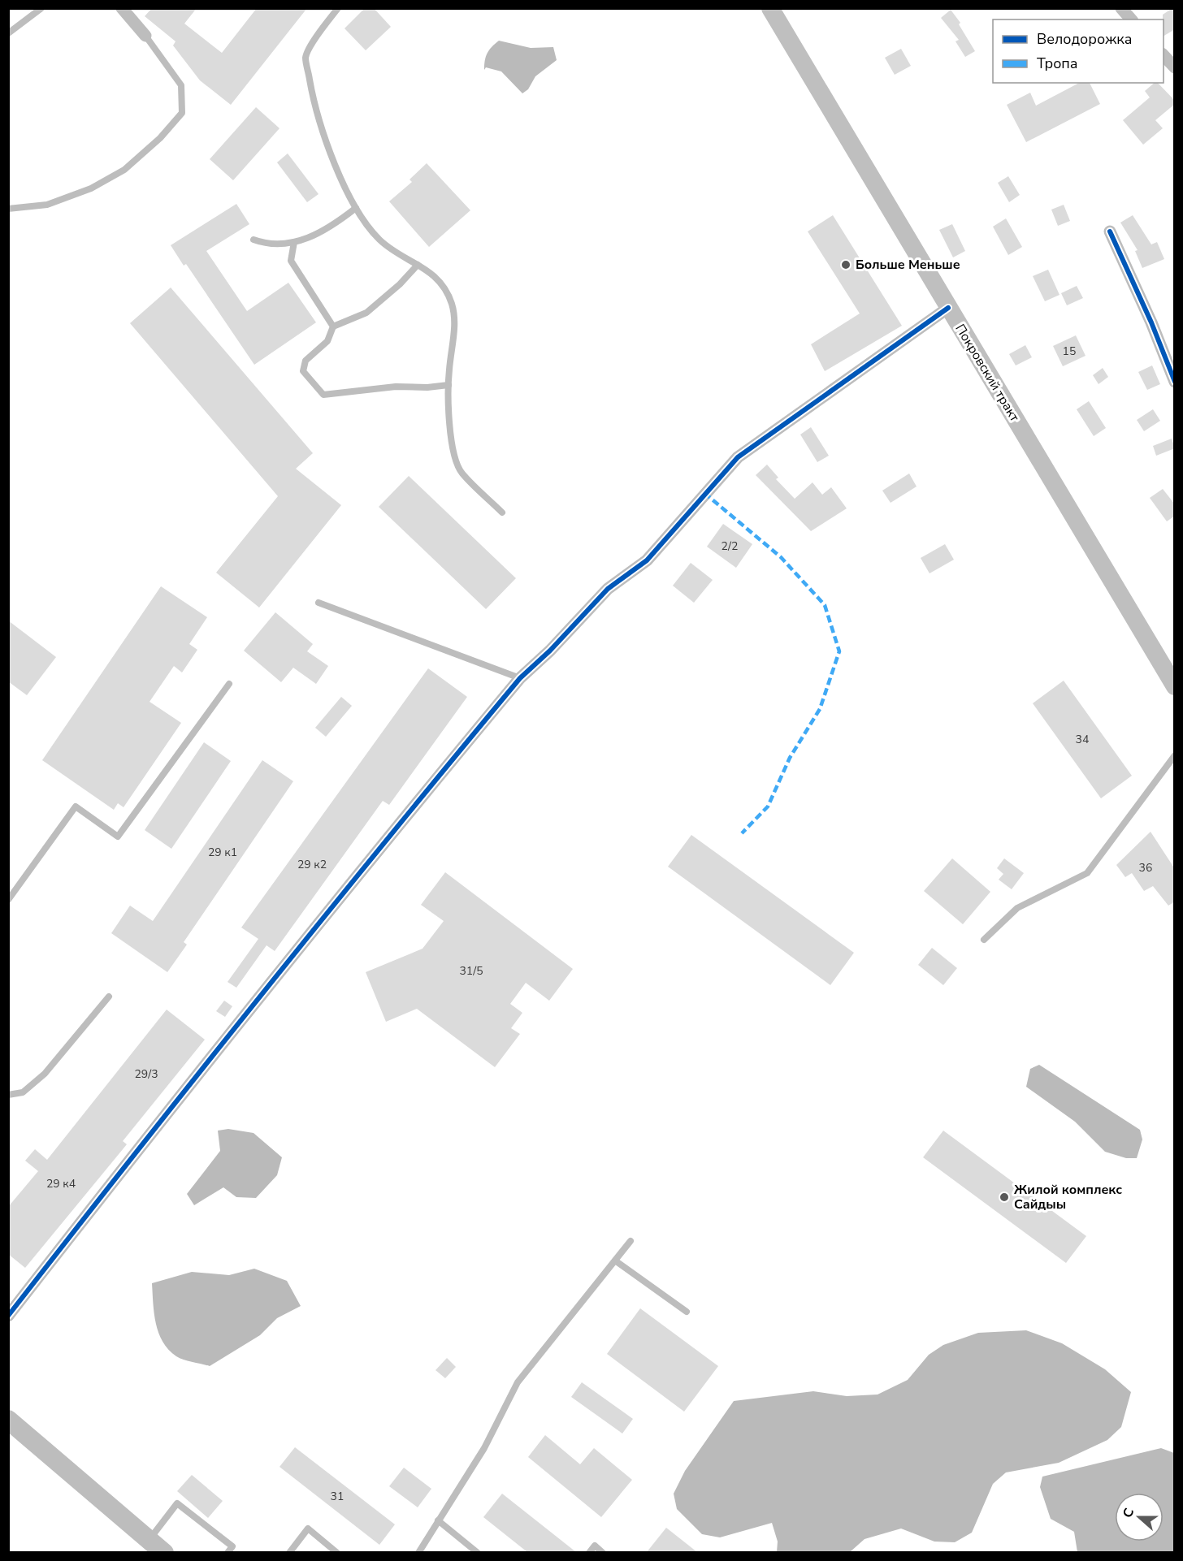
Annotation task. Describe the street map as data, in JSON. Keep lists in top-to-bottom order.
{
  "streets": {
    "main road": ["Покровский тракт"]
  },
  "places": ["Больше Меньше", "Жилой комплекс Сайдыы"],
  "house_numbers": [
    "15",
    "2/2",
    "34",
    "29 к1",
    "29 к2",
    "36",
    "31/5",
    "29/3",
    "29 к4",
    "31"
  ],
  "legend": ["Велодорожка", "Тропа"],
  "north": "left"
}
